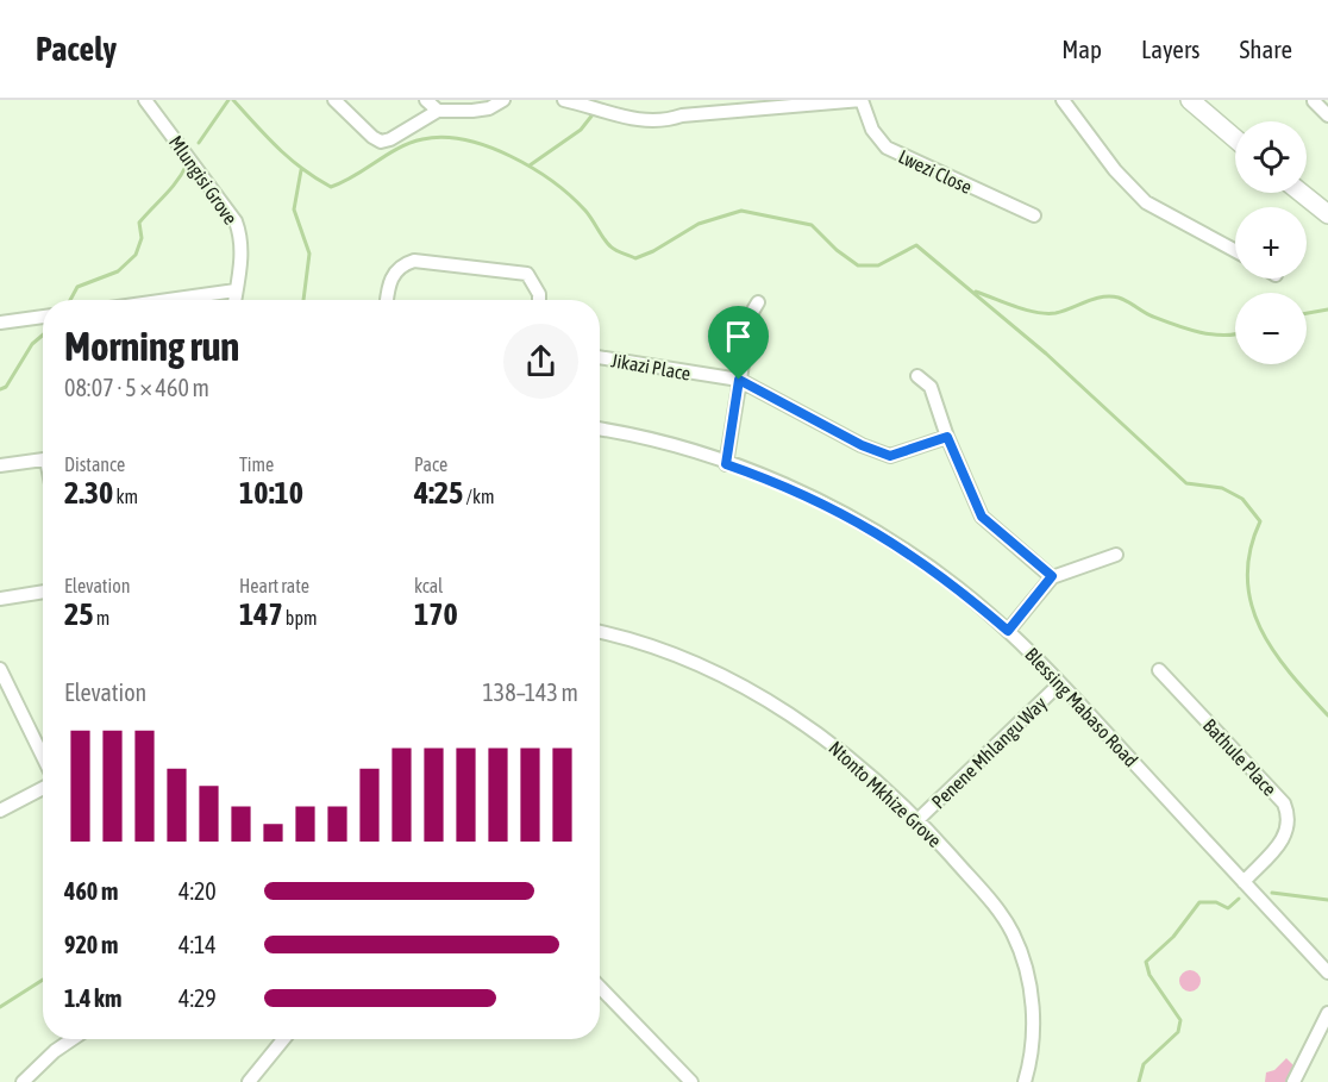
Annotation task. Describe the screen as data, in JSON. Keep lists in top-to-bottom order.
{
  "streets": {
    "street": [
      "Lwezi Close",
      "Mlungisi Grove",
      "Jikazi Place",
      "Blessing Mabaso Road",
      "Penene Mhlangu Way",
      "Bathule Place",
      "Ntonto Mkhize Grove"
    ]
  },
  "crossings": [
    ["Blessing Mabaso Road", "Penene Mhlangu Way"],
    ["Blessing Mabaso Road", "Bathule Place"],
    ["Penene Mhlangu Way", "Ntonto Mkhize Grove"]
  ],
  "page": {
    "header": "Pacely",
    "nav": ["Map", "Layers", "Share"],
    "map_buttons": ["+", "−"],
    "heading": ["Morning run", "08:07 · 5 × 460 m"],
    "stats": [
      ["Distance", "2.30 km"],
      ["Time", "10:10"],
      ["Pace", "4:25 /km"],
      ["Elevation", "25 m"],
      ["Heart rate", "147 bpm"],
      ["kcal", "170"]
    ],
    "chart": ["Elevation", "138–143 m"],
    "list": [
      {
        "name": "460 m",
        "note": "4:20"
      },
      {
        "name": "920 m",
        "note": "4:14"
      },
      {
        "name": "1.4 km",
        "note": "4:29"
      }
    ]
  }
}
